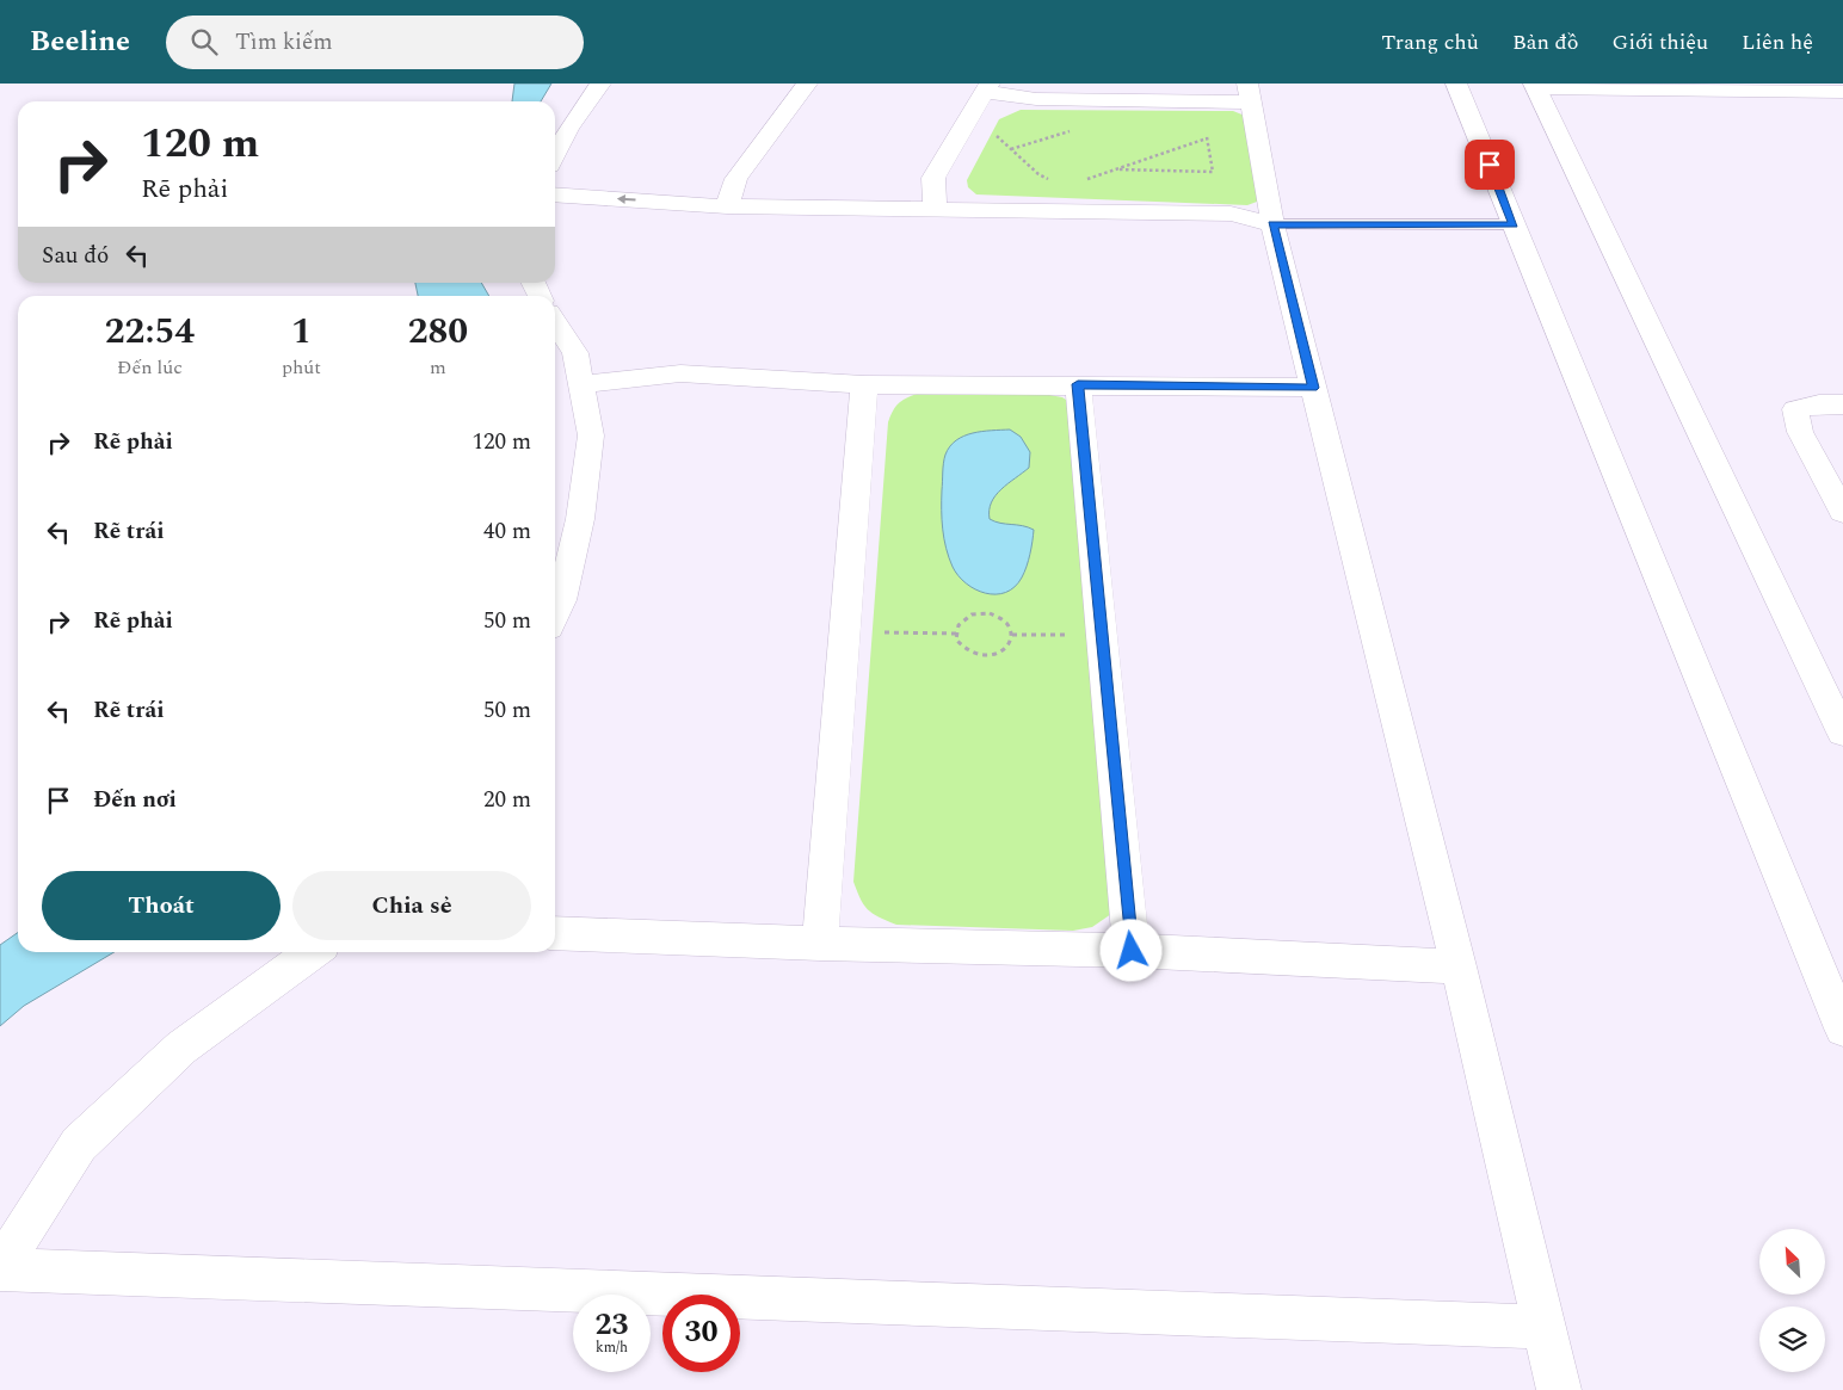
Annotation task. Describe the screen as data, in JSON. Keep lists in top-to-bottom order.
{
  "north": "top left",
  "page": {
    "header": "Beeline",
    "search": "Tìm kiếm",
    "nav": [
      "Trang chủ",
      "Bản đồ",
      "Giới thiệu",
      "Liên hệ"
    ],
    "turn": ["120 m", "Rẽ phải"],
    "then": "Sau đó",
    "eta": [
      "22:54",
      "Đến lúc",
      "1",
      "phút",
      "280",
      "m"
    ],
    "list": [
      {
        "name": "Rẽ phải",
        "value": "120 m"
      },
      {
        "name": "Rẽ trái",
        "value": "40 m"
      },
      {
        "name": "Rẽ phải",
        "value": "50 m"
      },
      {
        "name": "Rẽ trái",
        "value": "50 m"
      },
      {
        "name": "Đến nơi",
        "value": "20 m"
      }
    ],
    "buttons": ["Thoát", "Chia sẻ"],
    "speed": "23 km/h",
    "limit": "30"
  }
}
